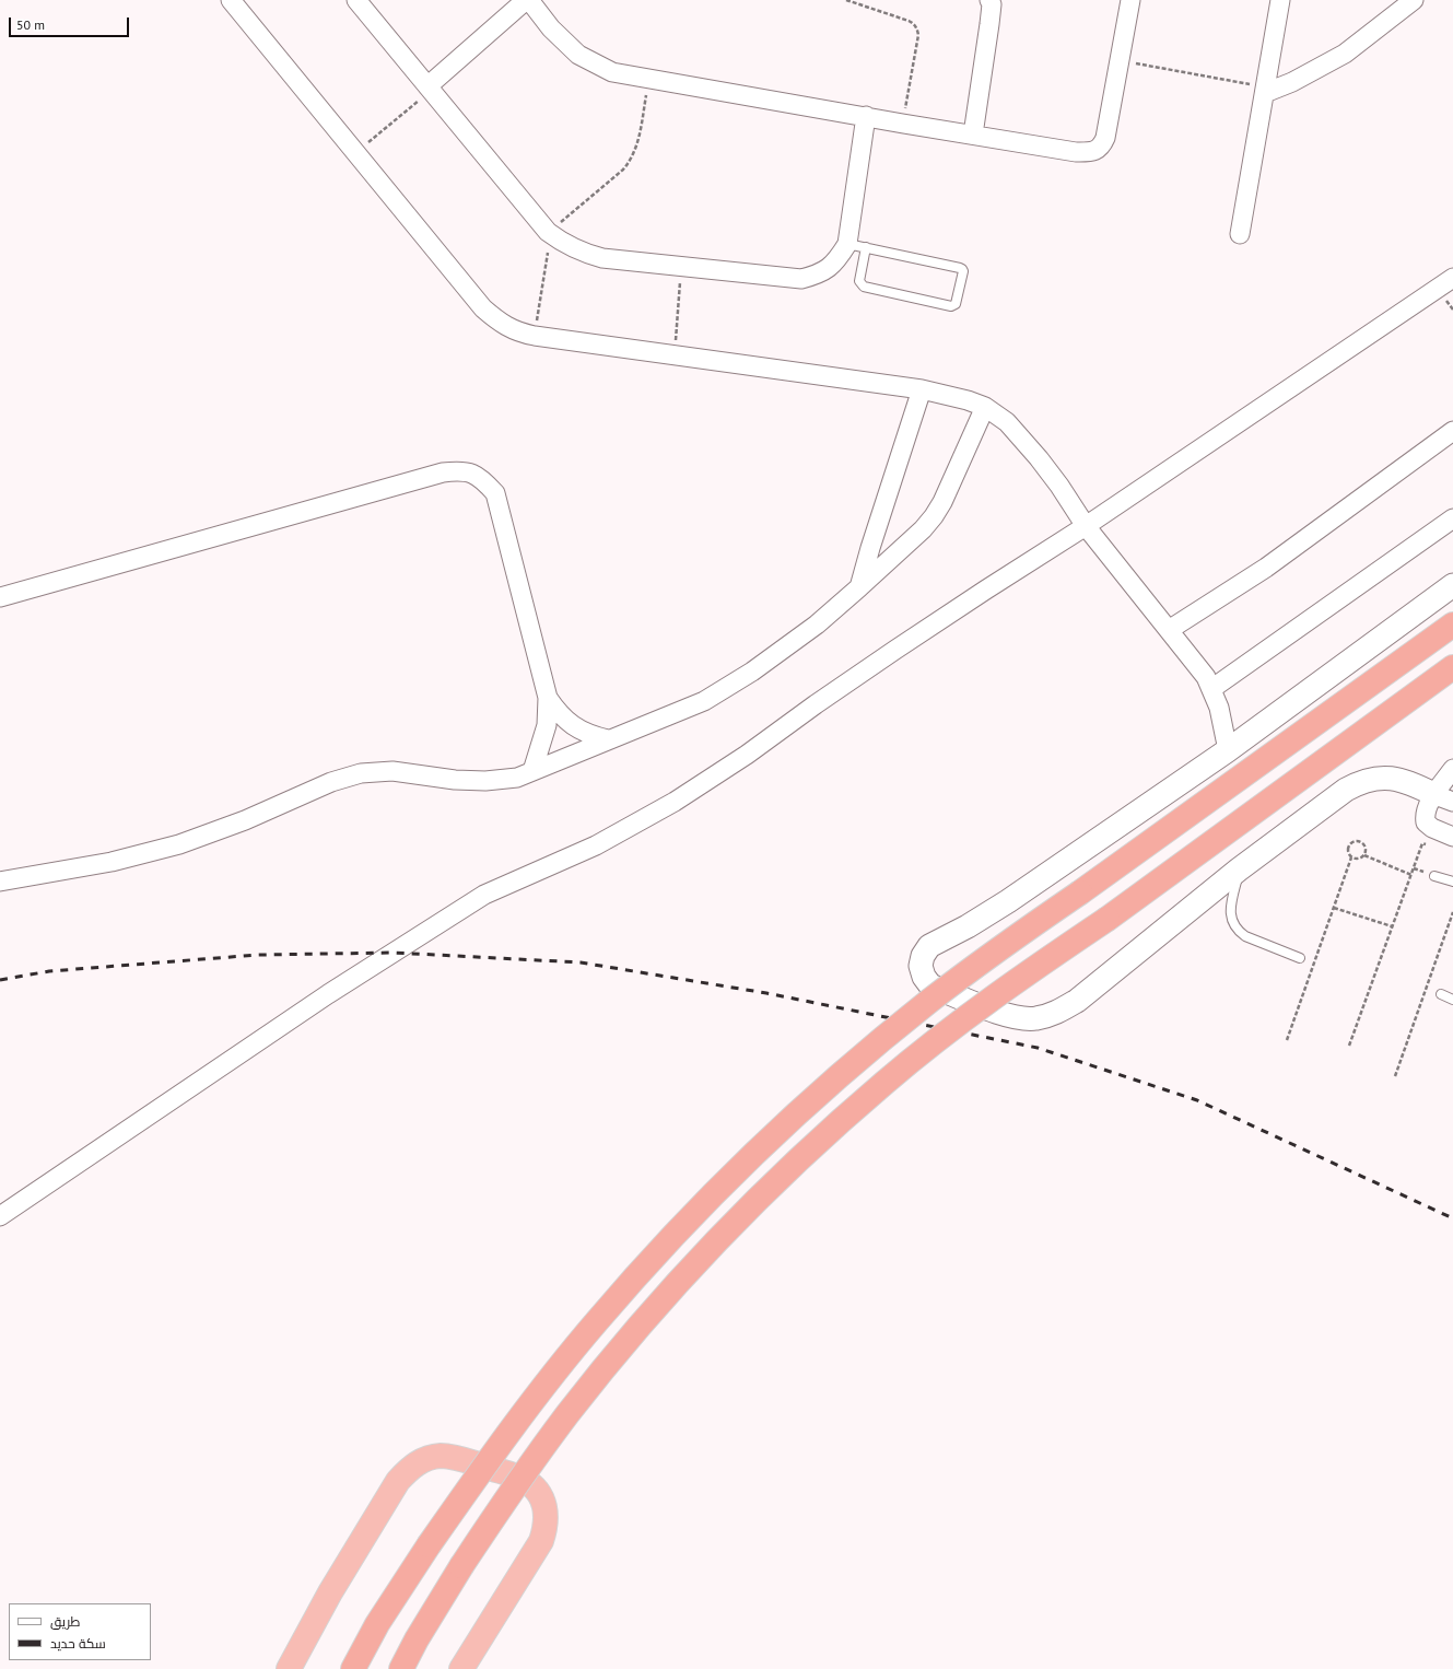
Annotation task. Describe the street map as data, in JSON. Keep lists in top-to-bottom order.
{
  "legend": ["طريق", "سكة حديد"],
  "scale_bar": "50 m"
}
